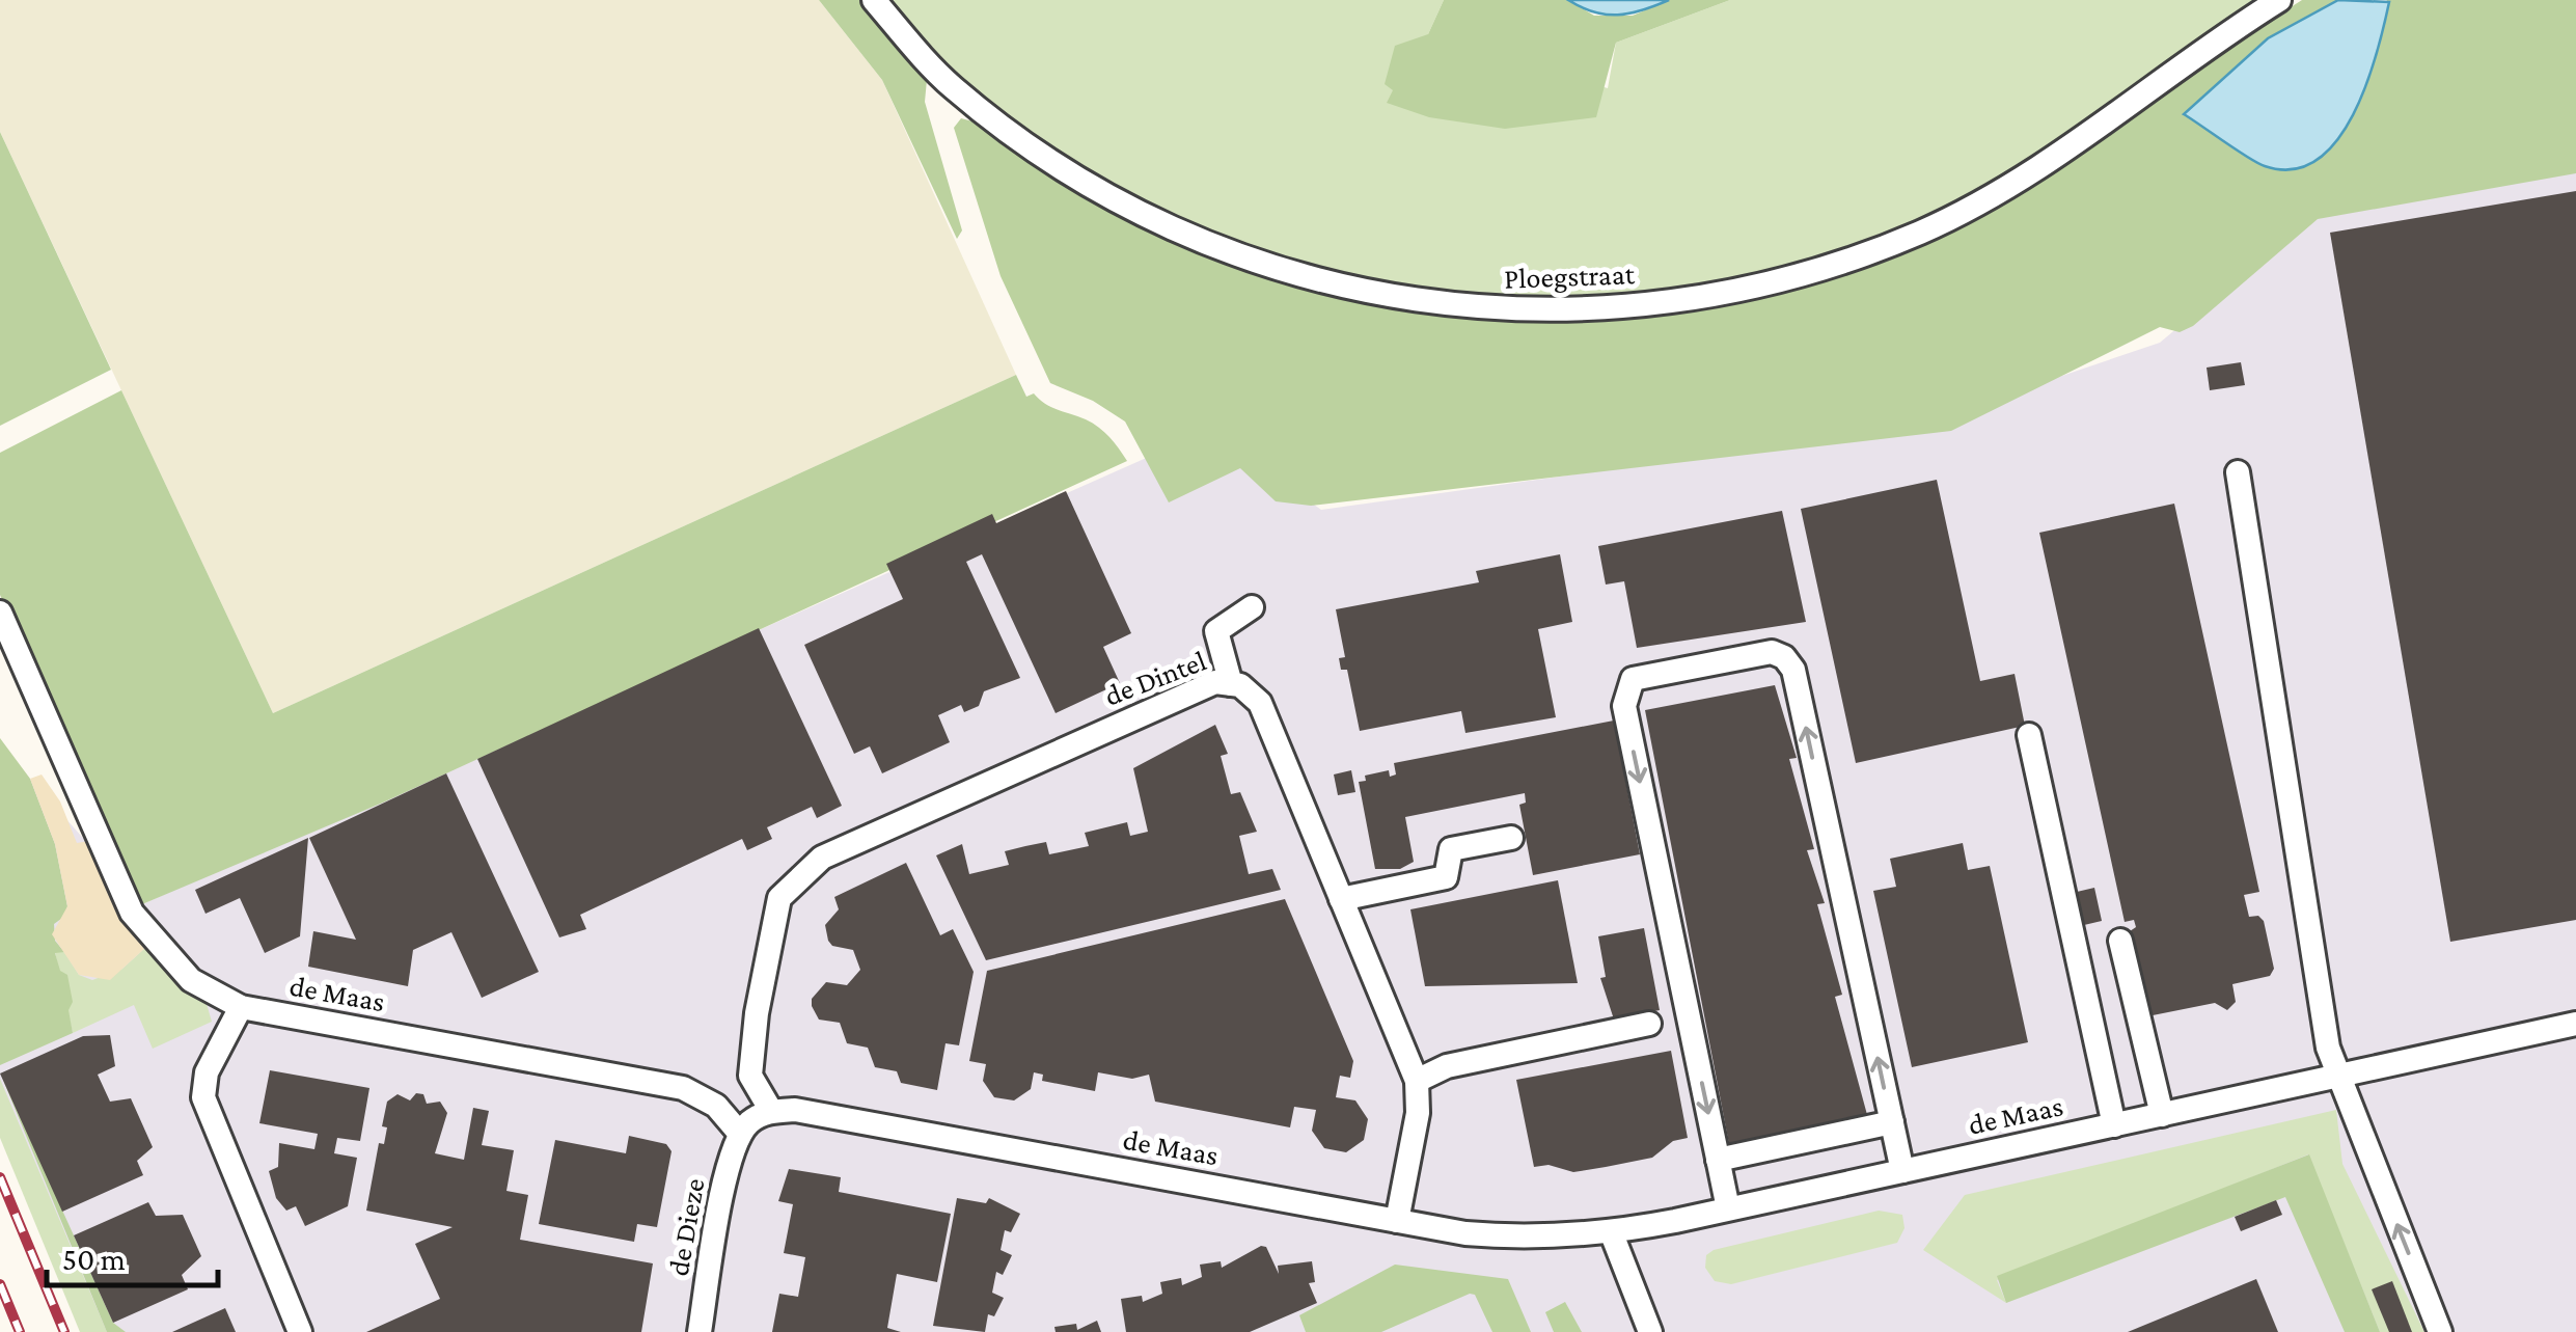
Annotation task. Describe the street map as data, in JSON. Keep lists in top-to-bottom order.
{
  "streets": {
    "street": [
      "Ploegstraat",
      "de Dintel",
      "de Maas",
      "de Dieze"
    ]
  },
  "crossings": [
    ["de Dintel", "de Maas"],
    ["de Maas", "de Dieze"]
  ],
  "scale_bar": "50 m"
}
